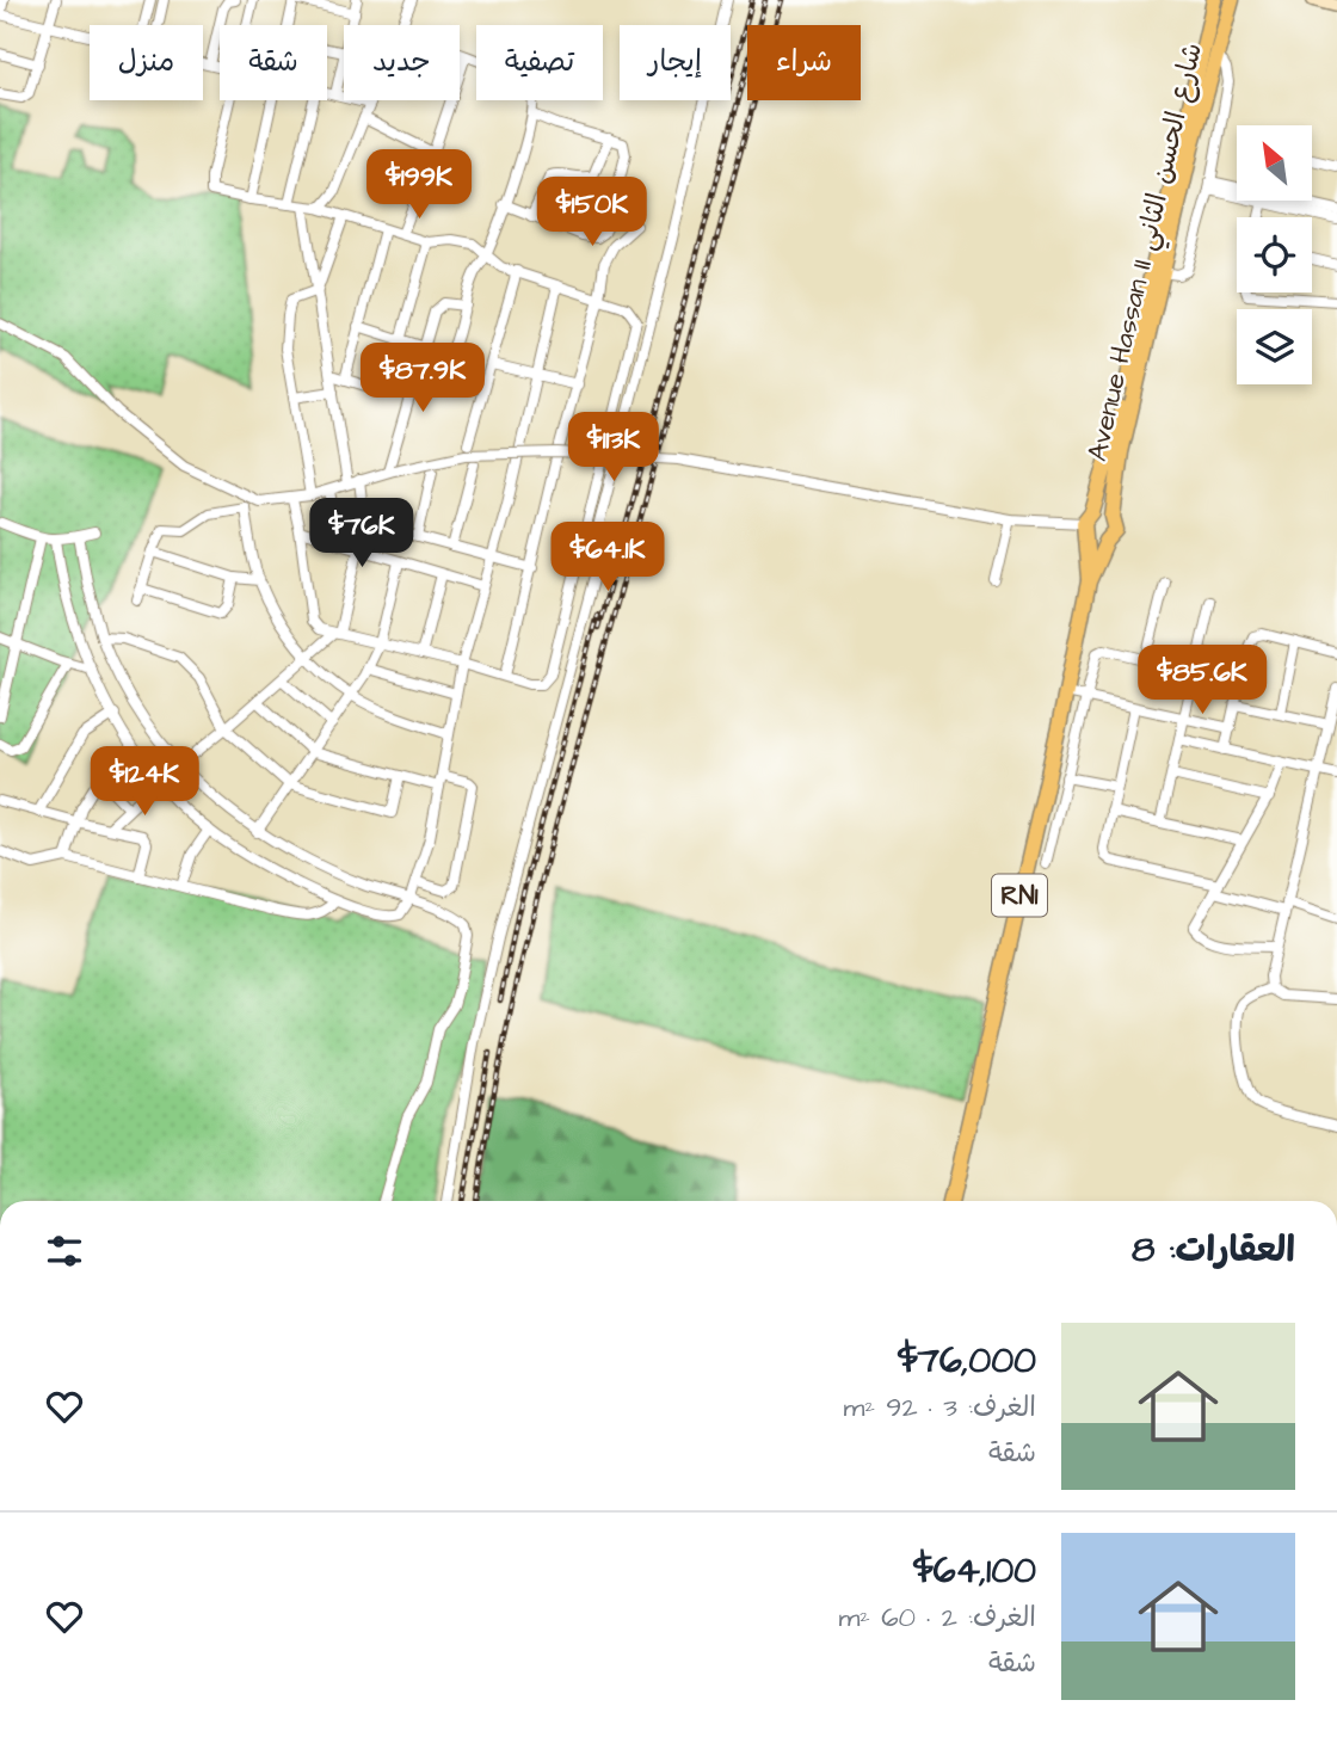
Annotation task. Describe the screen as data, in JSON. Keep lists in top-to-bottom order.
{
  "streets": {
    "main road": ["Avenue Hassan II شارع الحسن الثاني", "RN1"]
  },
  "crossings": [
    ["Avenue Hassan II شارع الحسن الثاني", "RN1"]
  ],
  "north": "top left",
  "page": {
    "chip": [
      "شراء",
      "إيجار",
      "تصفية",
      "جديد",
      "شقة",
      "منزل"
    ],
    "price": [
      "$199K",
      "$150K",
      "$87.9K",
      "$113K",
      "$76K",
      "$64.1K",
      "$85.6K",
      "$124K"
    ],
    "heading": "العقارات: 8",
    "list": [
      {
        "name": "$76,000",
        "note": "الغرف: 3 · 92 m² · شقة"
      },
      {
        "name": "$64,100",
        "note": "الغرف: 2 · 60 m² · شقة"
      }
    ]
  }
}
